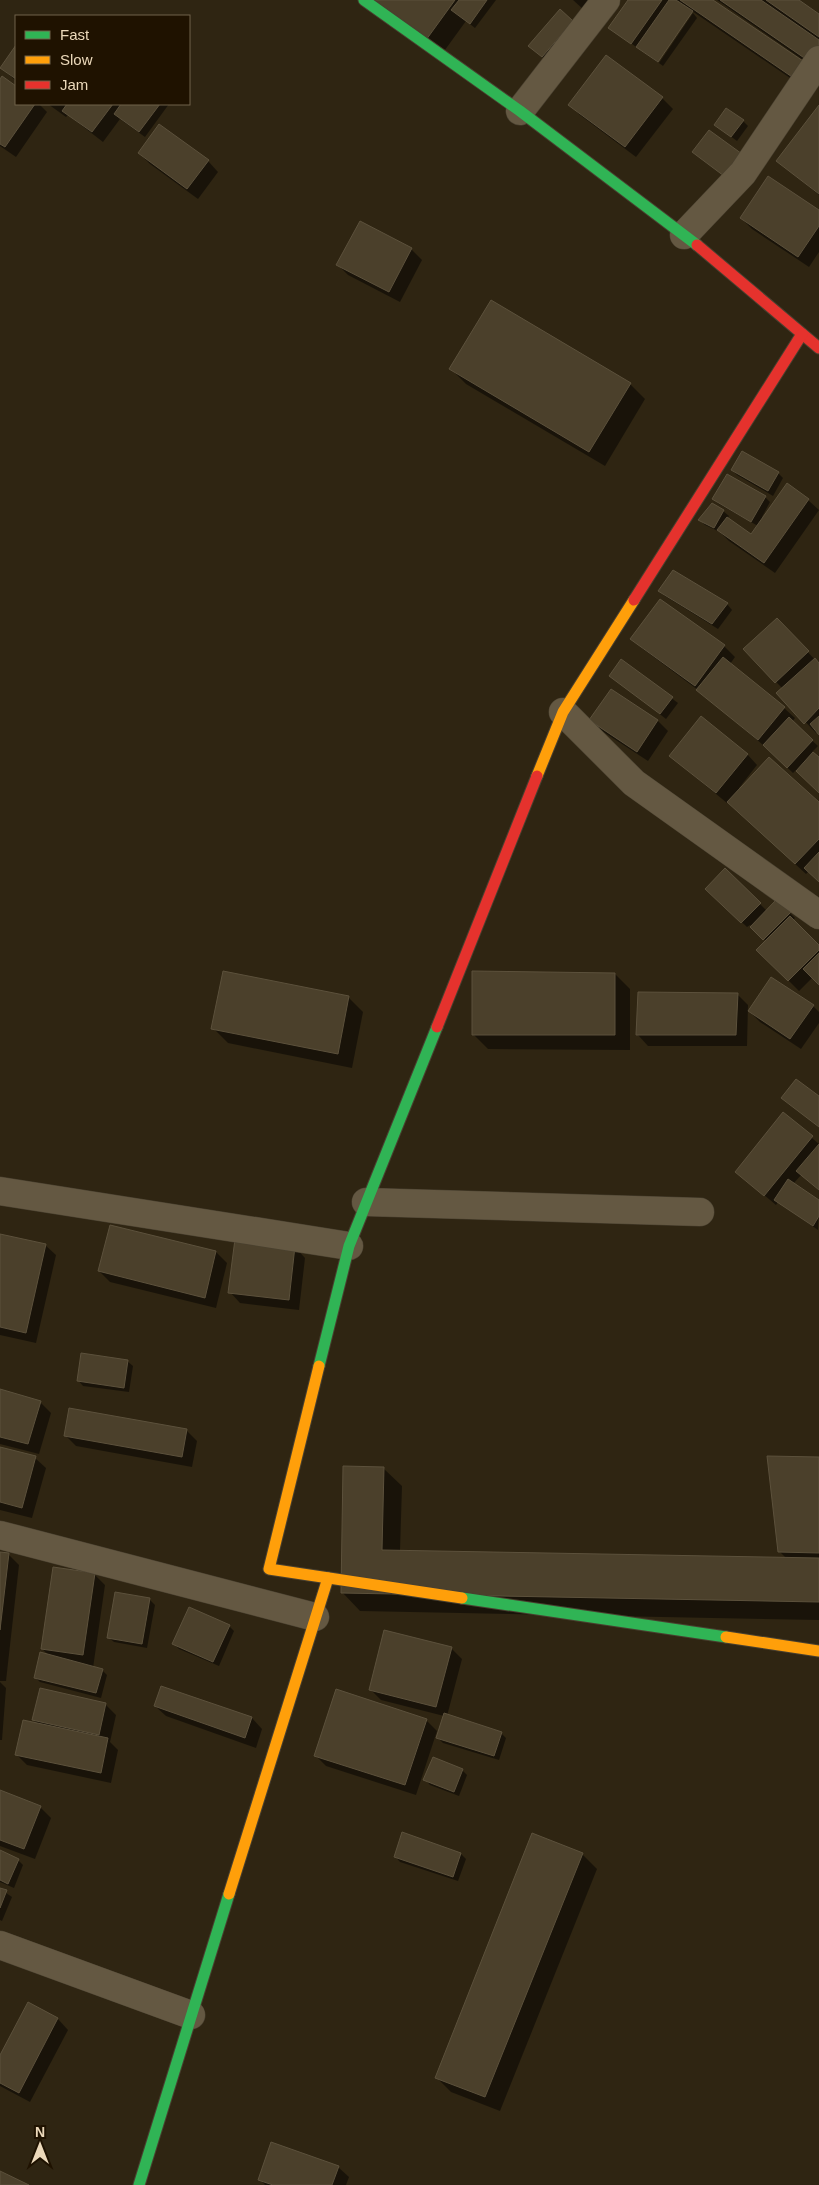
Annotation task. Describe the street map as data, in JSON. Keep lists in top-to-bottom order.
{
  "legend": ["Fast", "Slow", "Jam"],
  "north": "top"
}
